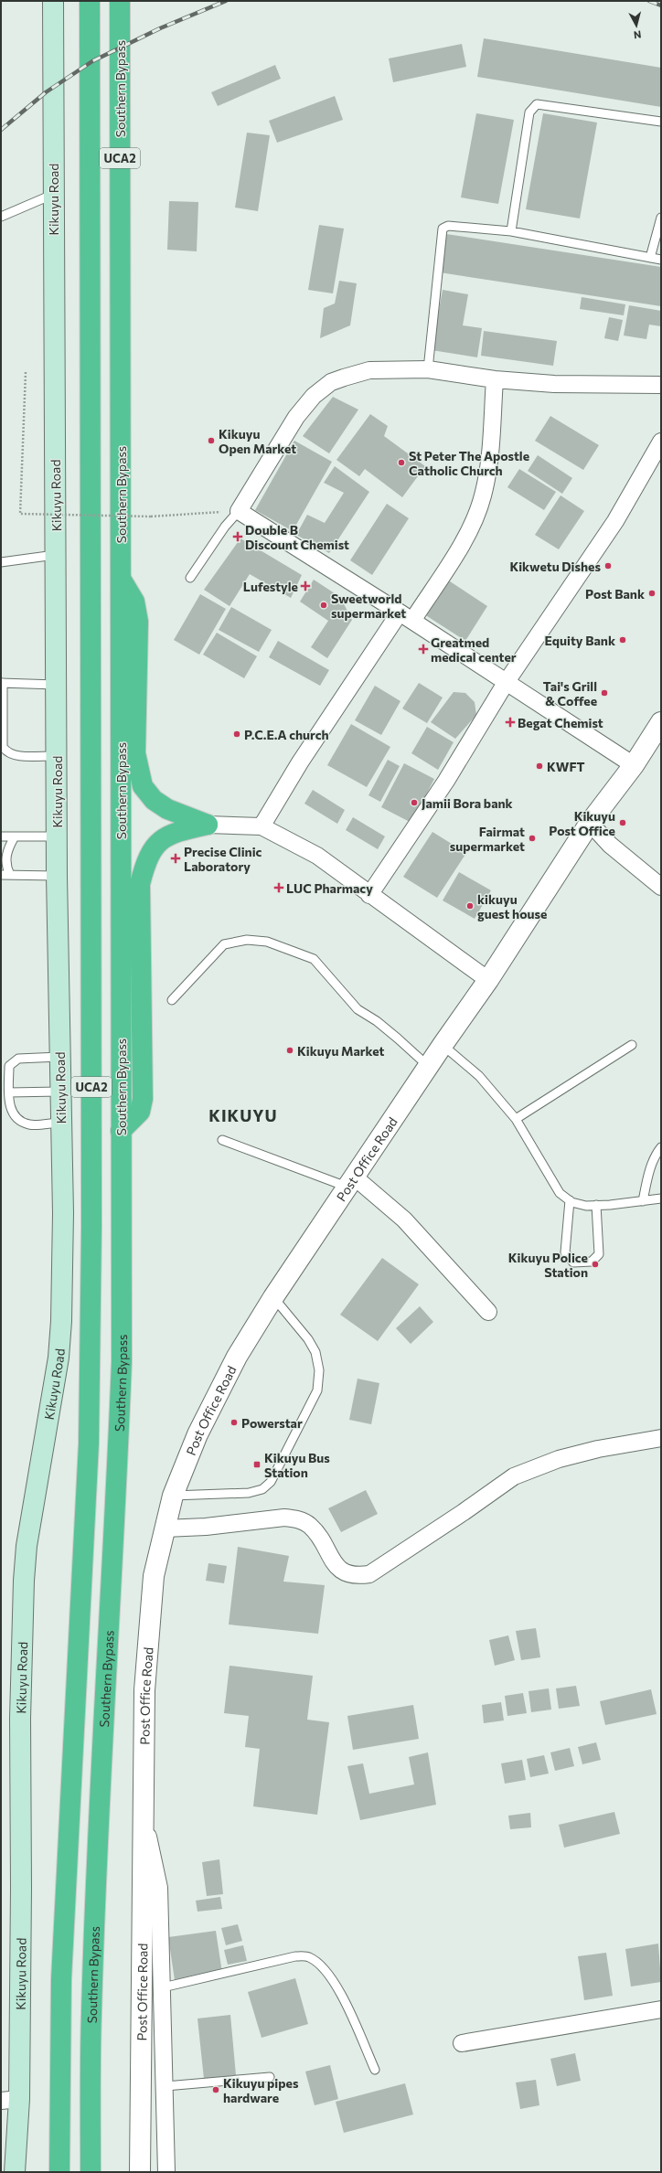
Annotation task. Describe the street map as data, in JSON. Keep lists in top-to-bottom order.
{
  "streets": {
    "highway": ["Southern Bypass", "UCA2"],
    "main road": ["Kikuyu Road"],
    "street": ["Post Office Road"]
  },
  "districts": ["KIKUYU"],
  "places": {
    "other": [
      "Kikuyu Open Market",
      "St Peter The Apostle Catholic Church",
      "Kikwetu Dishes",
      "Post Bank",
      "Sweetworld supermarket",
      "Equity Bank",
      "Tai's Grill & Coffee",
      "P.C.E.A church",
      "KWFT",
      "Jamii Bora bank",
      "Kikuyu Post Office",
      "Fairmat supermarket",
      "kikuyu guest house",
      "Kikuyu Market",
      "Kikuyu Police Station",
      "Powerstar",
      "Kikuyu pipes hardware"
    ],
    "health": [
      "Double B Discount Chemist",
      "Lufestyle",
      "Greatmed medical center",
      "Begat Chemist",
      "Precise Clinic Laboratory",
      "LUC Pharmacy"
    ],
    "transit": ["Kikuyu Bus Station"]
  },
  "north": "bottom"
}
